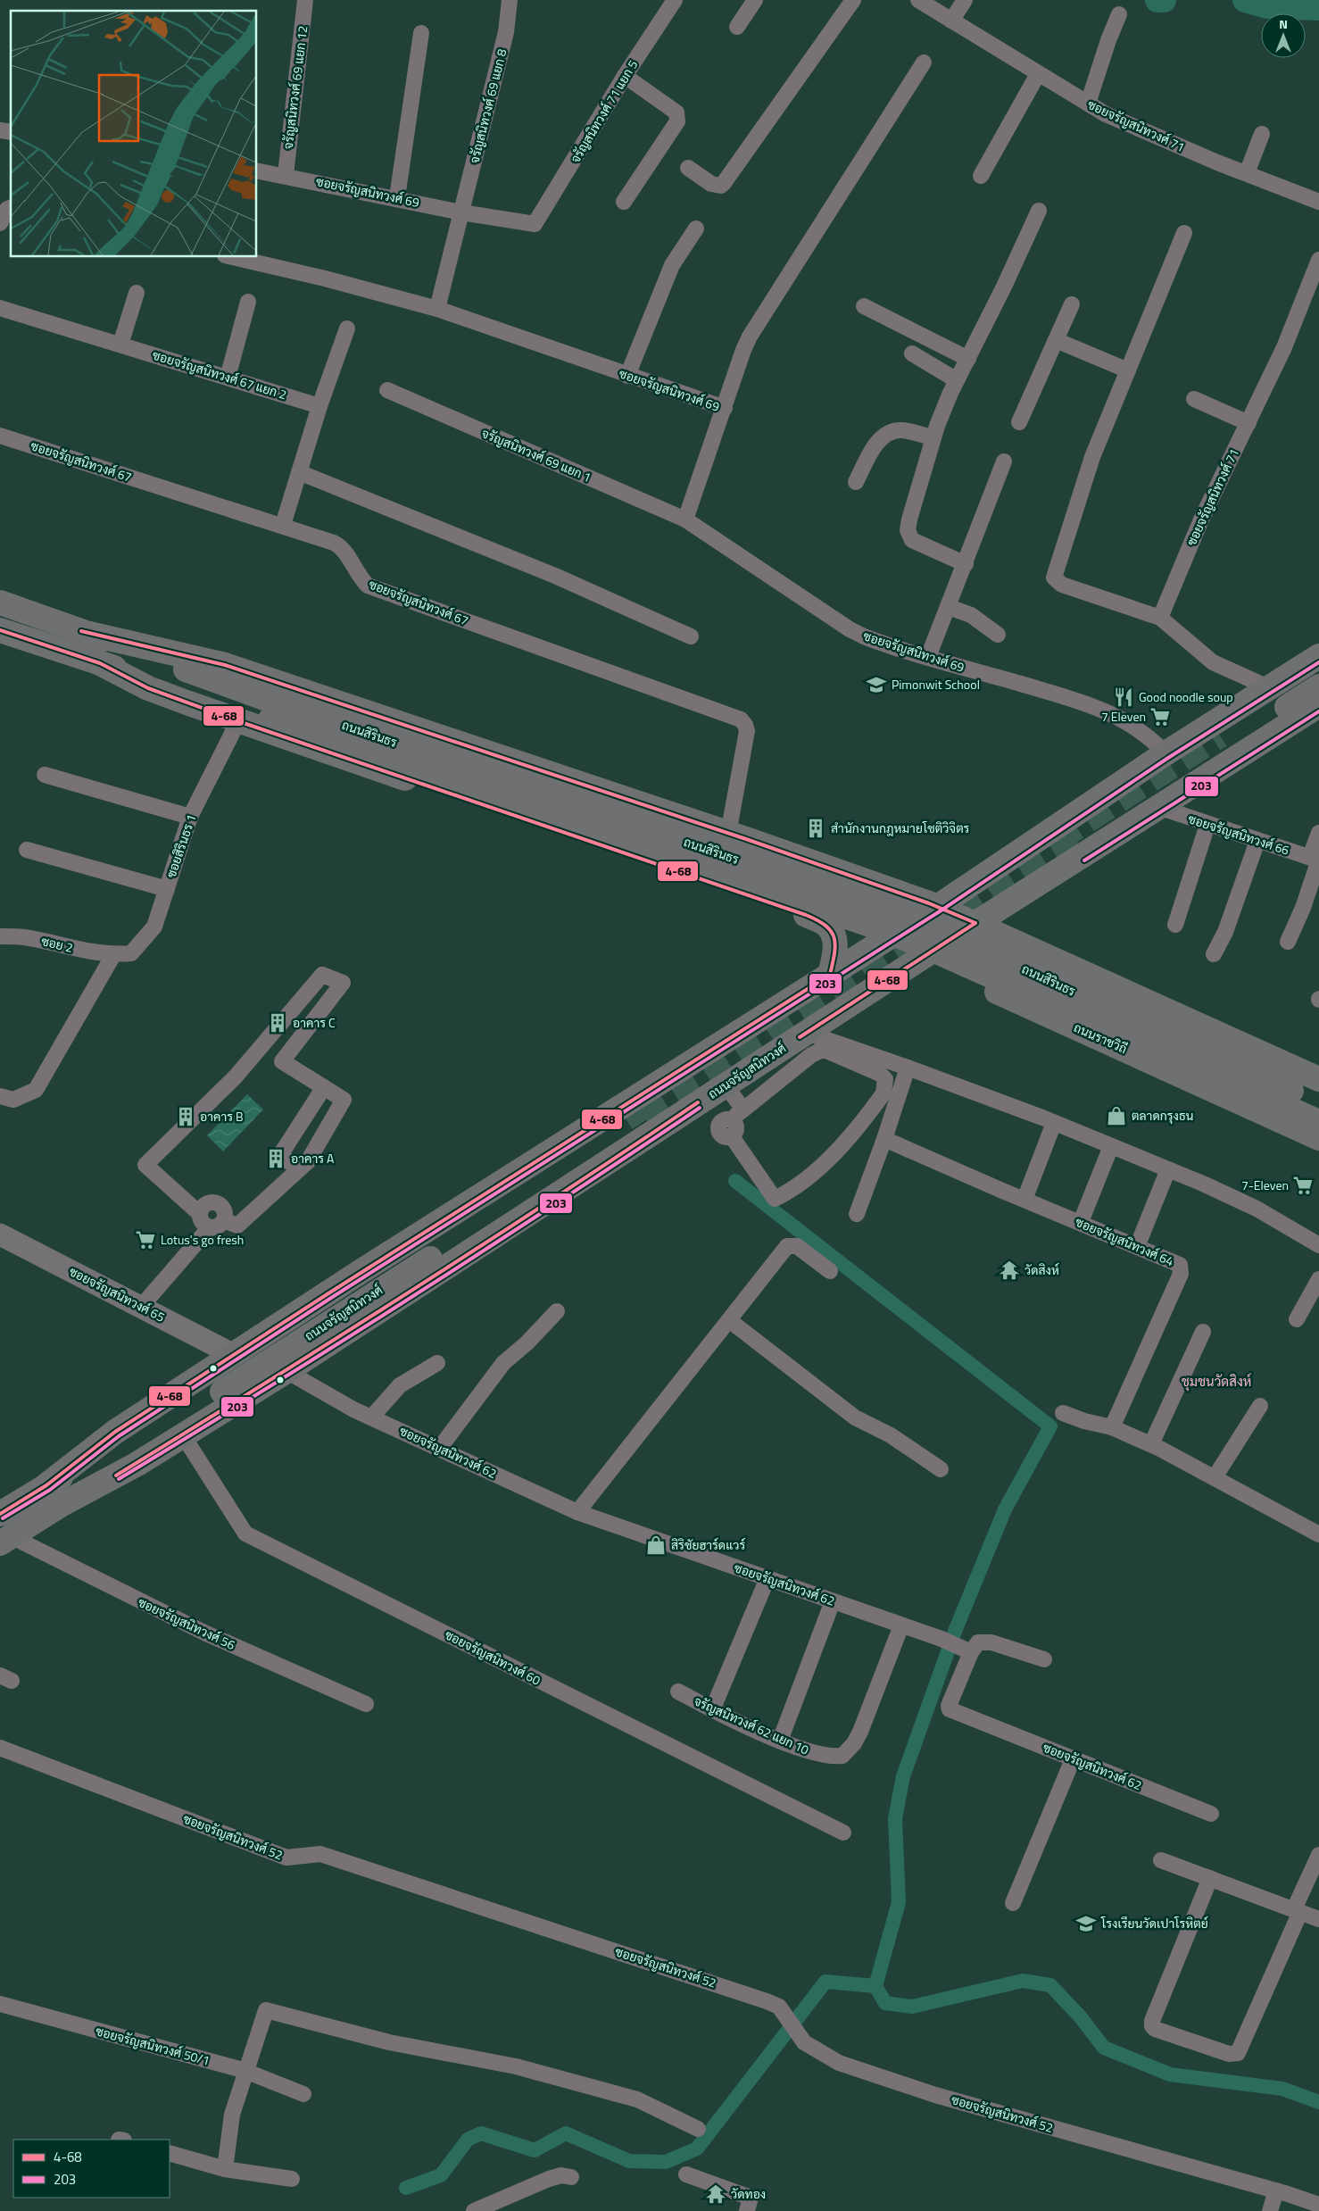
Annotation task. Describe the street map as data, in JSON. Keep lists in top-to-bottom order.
{
  "streets": {
    "main road": ["ถนนสิรินธร", "ถนนราชวิถี", "ถนนจรัญสนิทวงศ์"],
    "street": [
      "จรัญสนิทวงศ์ 69 แยก 12",
      "จรัญสนิทวงศ์ 69 แยก 8",
      "จรัญสนิทวงศ์ 71 แยก 5",
      "ซอยจรัญสนิทวงศ์ 71",
      "ซอยจรัญสนิทวงศ์ 69",
      "ซอยจรัญสนิทวงศ์ 67 แยก 2",
      "จรัญสนิทวงศ์ 69 แยก 1",
      "ซอยจรัญสนิทวงศ์ 67",
      "ซอยจรัญสนิทวงศ์ 66",
      "ซอยสิรินธร 1",
      "ซอย 2",
      "ซอยจรัญสนิทวงศ์ 64",
      "ซอยจรัญสนิทวงศ์ 65",
      "ซอยจรัญสนิทวงศ์ 62",
      "ซอยจรัญสนิทวงศ์ 56",
      "ซอยจรัญสนิทวงศ์ 60",
      "จรัญสนิทวงศ์ 62 แยก 10",
      "ซอยจรัญสนิทวงศ์ 52",
      "ซอยจรัญสนิทวงศ์ 50/1"
    ]
  },
  "crossings": [
    ["จรัญสนิทวงศ์ 69 แยก 12", "ซอยจรัญสนิทวงศ์ 69"],
    ["จรัญสนิทวงศ์ 69 แยก 8", "ซอยจรัญสนิทวงศ์ 69"],
    ["จรัญสนิทวงศ์ 71 แยก 5", "ซอยจรัญสนิทวงศ์ 69"],
    ["ซอยจรัญสนิทวงศ์ 69", "จรัญสนิทวงศ์ 69 แยก 1"],
    ["ซอยจรัญสนิทวงศ์ 69", "ถนนจรัญสนิทวงศ์"],
    ["ซอยจรัญสนิทวงศ์ 67", "ถนนสิรินธร"],
    ["ถนนสิรินธร", "ซอยสิรินธร 1"],
    ["ถนนสิรินธร", "ถนนราชวิถี"],
    ["ถนนสิรินธร", "ถนนจรัญสนิทวงศ์"],
    ["ซอยจรัญสนิทวงศ์ 66", "ถนนจรัญสนิทวงศ์"],
    ["ซอยสิรินธร 1", "ซอย 2"],
    ["ถนนราชวิถี", "ถนนจรัญสนิทวงศ์"],
    ["ถนนจรัญสนิทวงศ์", "ซอยจรัญสนิทวงศ์ 65"],
    ["ถนนจรัญสนิทวงศ์", "ซอยจรัญสนิทวงศ์ 62"],
    ["ถนนจรัญสนิทวงศ์", "ซอยจรัญสนิทวงศ์ 56"],
    ["ถนนจรัญสนิทวงศ์", "ซอยจรัญสนิทวงศ์ 60"],
    ["ซอยจรัญสนิทวงศ์ 62", "จรัญสนิทวงศ์ 62 แยก 10"]
  ],
  "districts": ["ชุมชนวัดสิงห์"],
  "places": {
    "school or university": ["Pimonwit School", "โรงเรียนวัดเปาโรหิตย์"],
    "restaurant": ["Good noodle soup"],
    "supermarket": ["7 Eleven", "7-Eleven", "Lotus's go fresh"],
    "building": [
      "สำนักงานกฎหมายโชติวิจิตร",
      "อาคาร C",
      "อาคาร B",
      "อาคาร A"
    ],
    "shop": ["ตลาดกรุงธน", "สิริชัยฮาร์ดแวร์"],
    "temple": ["วัดสิงห์", "วัดทอง"]
  },
  "lines": ["transit line 4-68", "transit line 203"],
  "legend": ["4-68", "203"],
  "north": "top"
}
